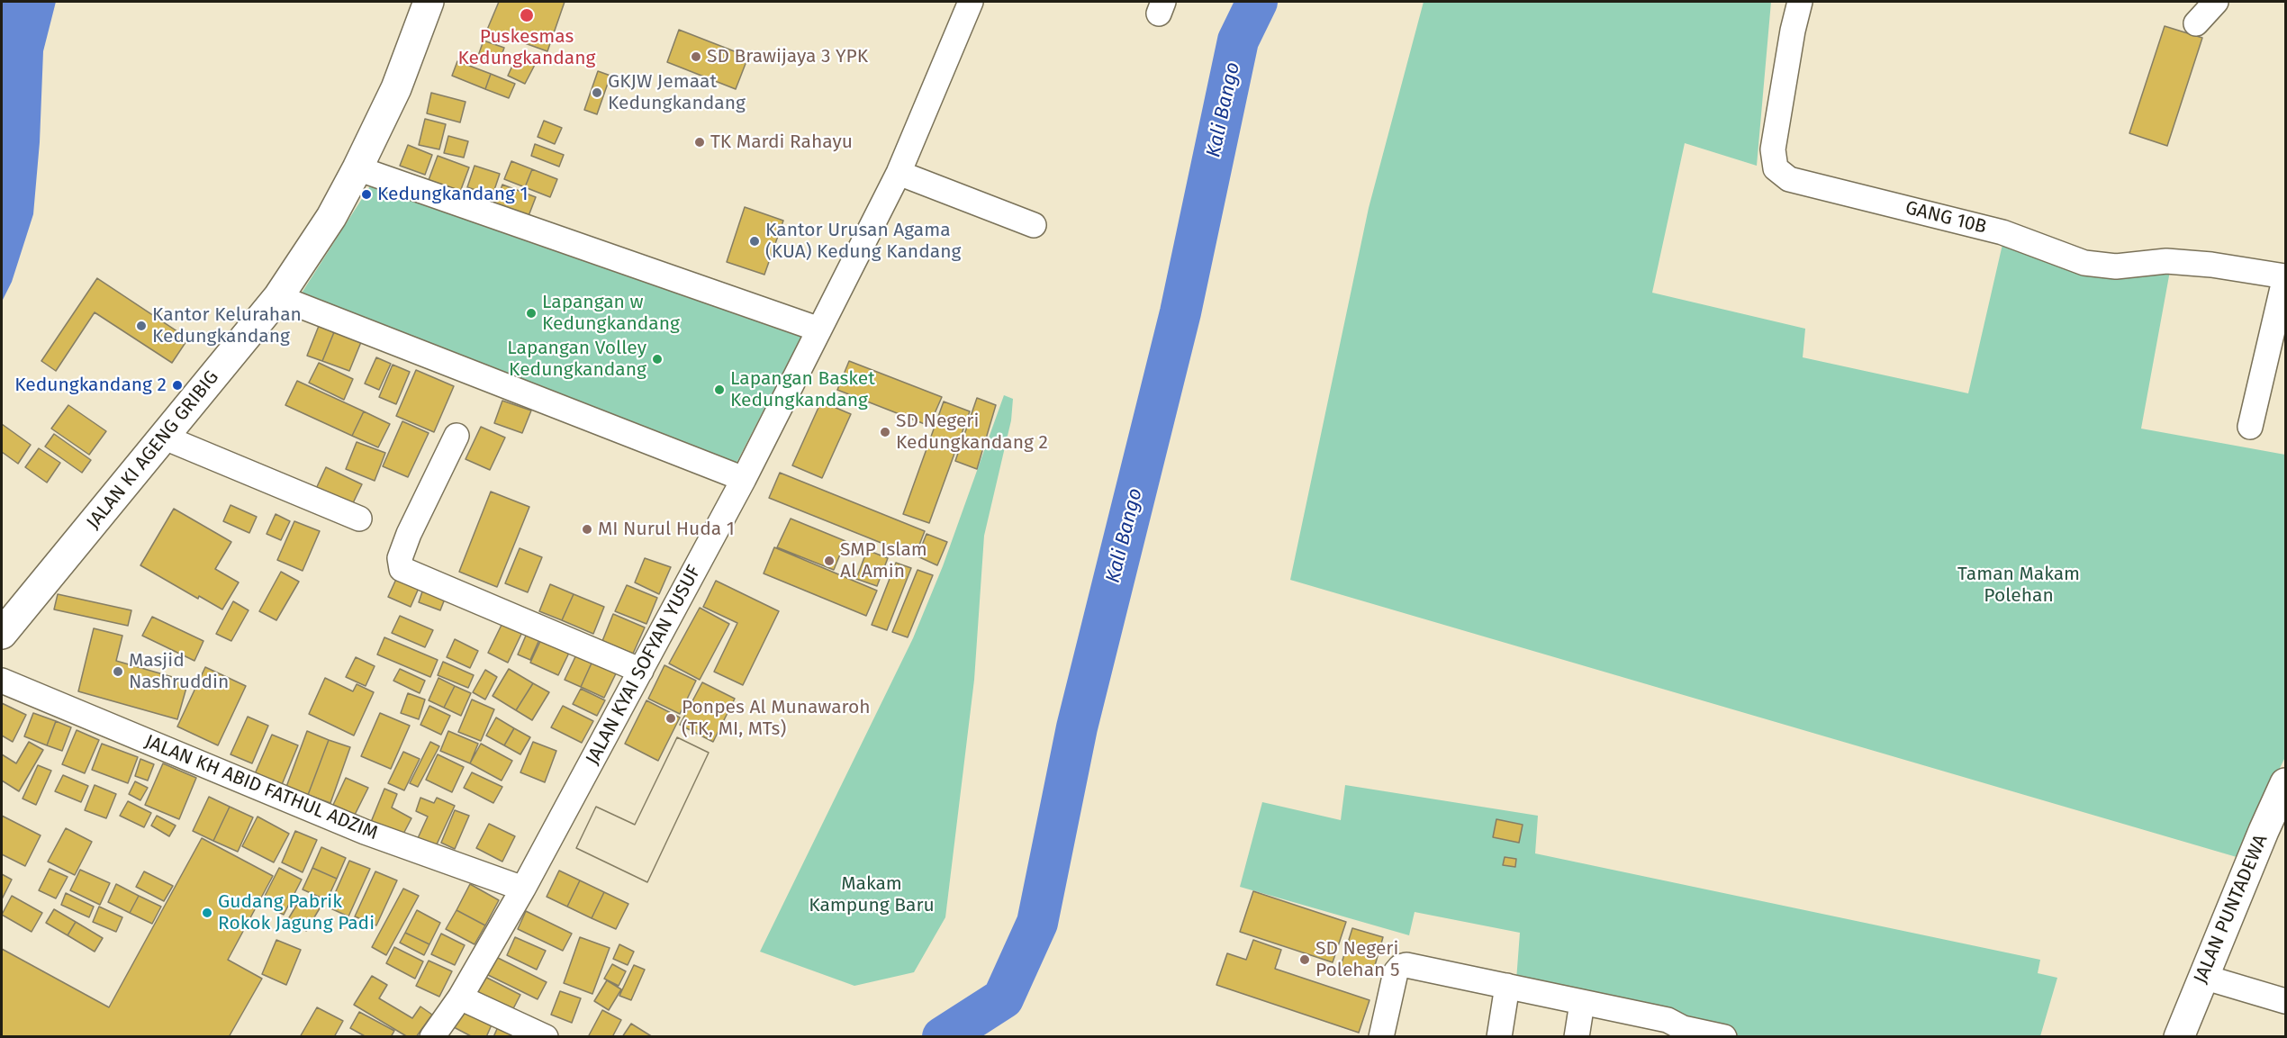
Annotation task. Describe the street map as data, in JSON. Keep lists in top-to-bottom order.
{
  "streets": {
    "main road": ["JALAN KI AGENG GRIBIG", "JALAN PUNTADEWA"],
    "street": ["GANG 10B", "JALAN KYAI SOFYAN YUSUF", "JALAN KH ABID FATHUL ADZIM"]
  },
  "crossings": [
    ["JALAN KYAI SOFYAN YUSUF", "JALAN KH ABID FATHUL ADZIM"]
  ],
  "water": ["Kali Bango"],
  "parks": ["Taman Makam Polehan", "Makam Kampung Baru"],
  "places": [
    "Puskesmas Kedungkandang",
    "SD Brawijaya 3 YPK",
    "GKJW Jemaat Kedungkandang",
    "TK Mardi Rahayu",
    "Kedungkandang 1",
    "Kantor Urusan Agama (KUA) Kedung Kandang",
    "Lapangan w Kedungkandang",
    "Kantor Kelurahan Kedungkandang",
    "Lapangan Volley Kedungkandang",
    "Kedungkandang 2",
    "Lapangan Basket Kedungkandang",
    "SD Negeri Kedungkandang 2",
    "MI Nurul Huda 1",
    "SMP Islam Al Amin",
    "Masjid Nashruddin",
    "Ponpes Al Munawaroh (TK, MI, MTs)",
    "Gudang Pabrik Rokok Jagung Padi",
    "SD Negeri Polehan 5"
  ]
}
